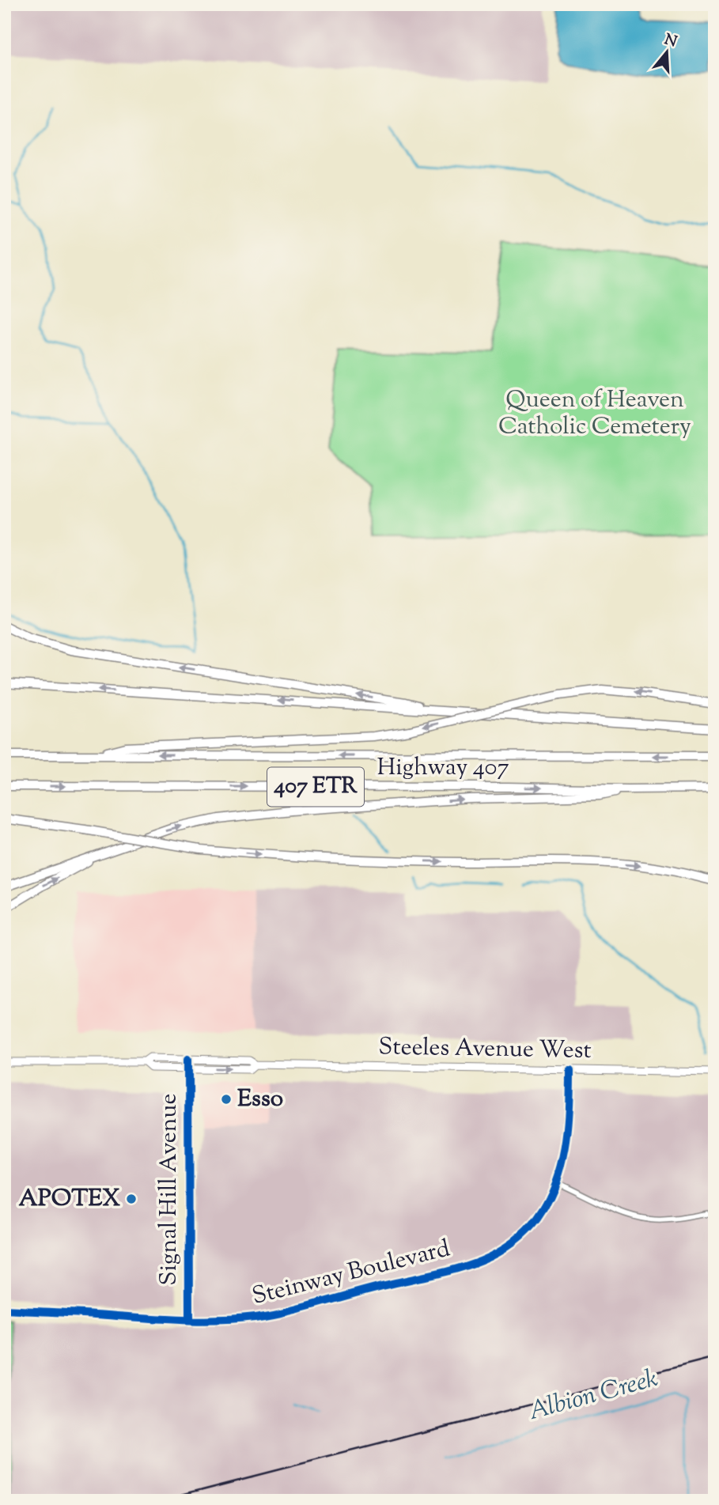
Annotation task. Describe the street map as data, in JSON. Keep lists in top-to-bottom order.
{
  "streets": {
    "highway": ["Highway 407", "407 ETR"],
    "main road": ["Steeles Avenue West"],
    "street": ["Signal Hill Avenue", "Steinway Boulevard"]
  },
  "crossings": [
    ["Steeles Avenue West", "Signal Hill Avenue"],
    ["Steeles Avenue West", "Steinway Boulevard"],
    ["Signal Hill Avenue", "Steinway Boulevard"]
  ],
  "water": ["Albion Creek"],
  "parks": ["Queen of Heaven Catholic Cemetery"],
  "places": ["Esso", "APOTEX"],
  "north": "top"
}
